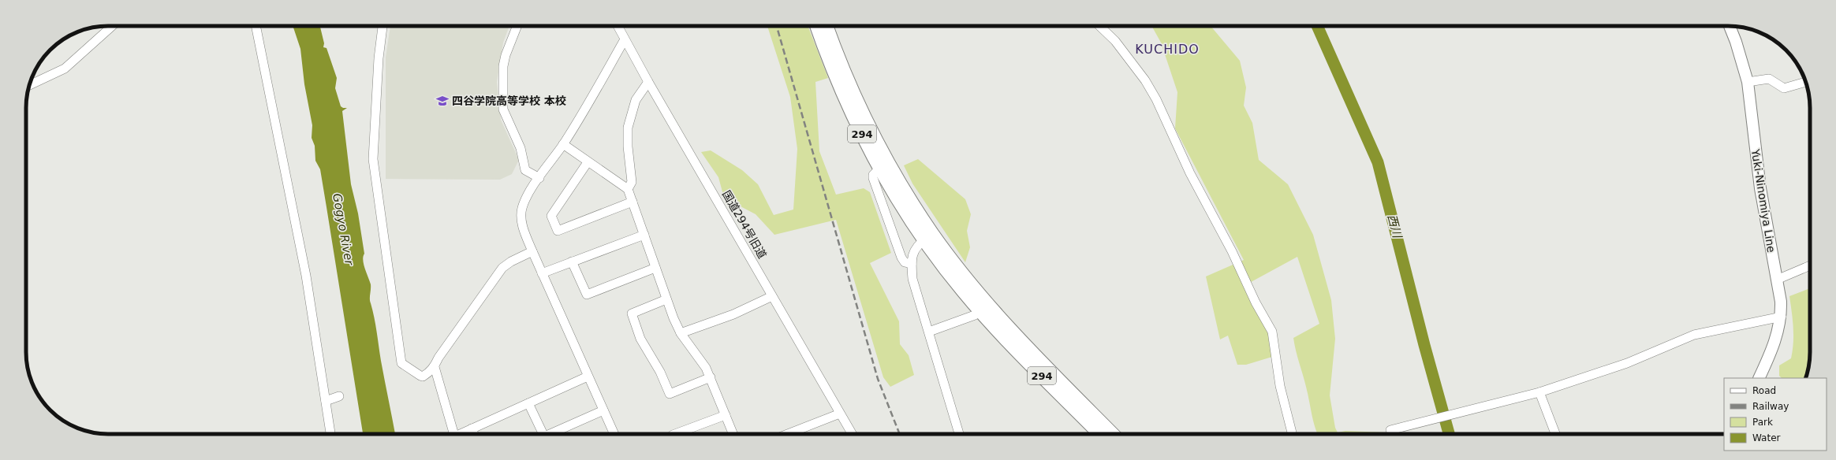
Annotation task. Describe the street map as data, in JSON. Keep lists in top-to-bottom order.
{
  "streets": {
    "highway": ["294"],
    "main road": ["Yuki-Ninomiya Line"],
    "street": ["国道294号旧道"]
  },
  "districts": ["KUCHIDO"],
  "water": ["西川", "Gogyo River"],
  "places": {
    "school or university": ["四谷学院高等学校 本校"]
  },
  "legend": [
    "Road",
    "Railway",
    "Park",
    "Water"
  ]
}
